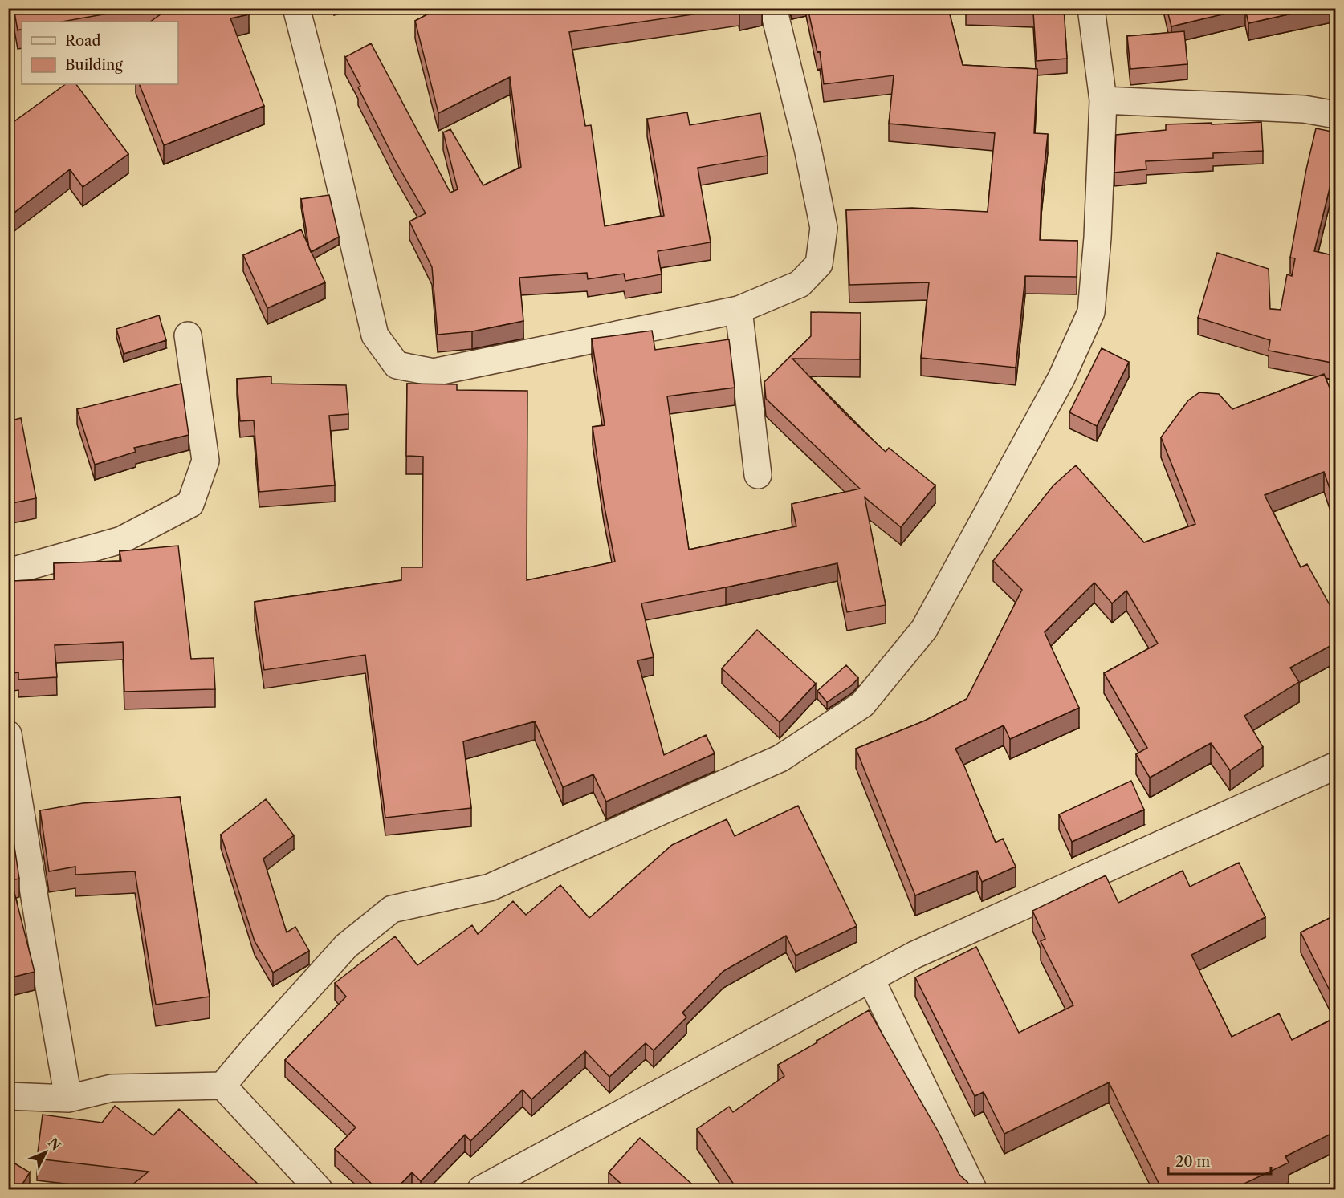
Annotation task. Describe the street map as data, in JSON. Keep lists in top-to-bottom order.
{
  "legend": ["Road", "Building"],
  "scale_bar": "20 m",
  "north": "top right"
}
